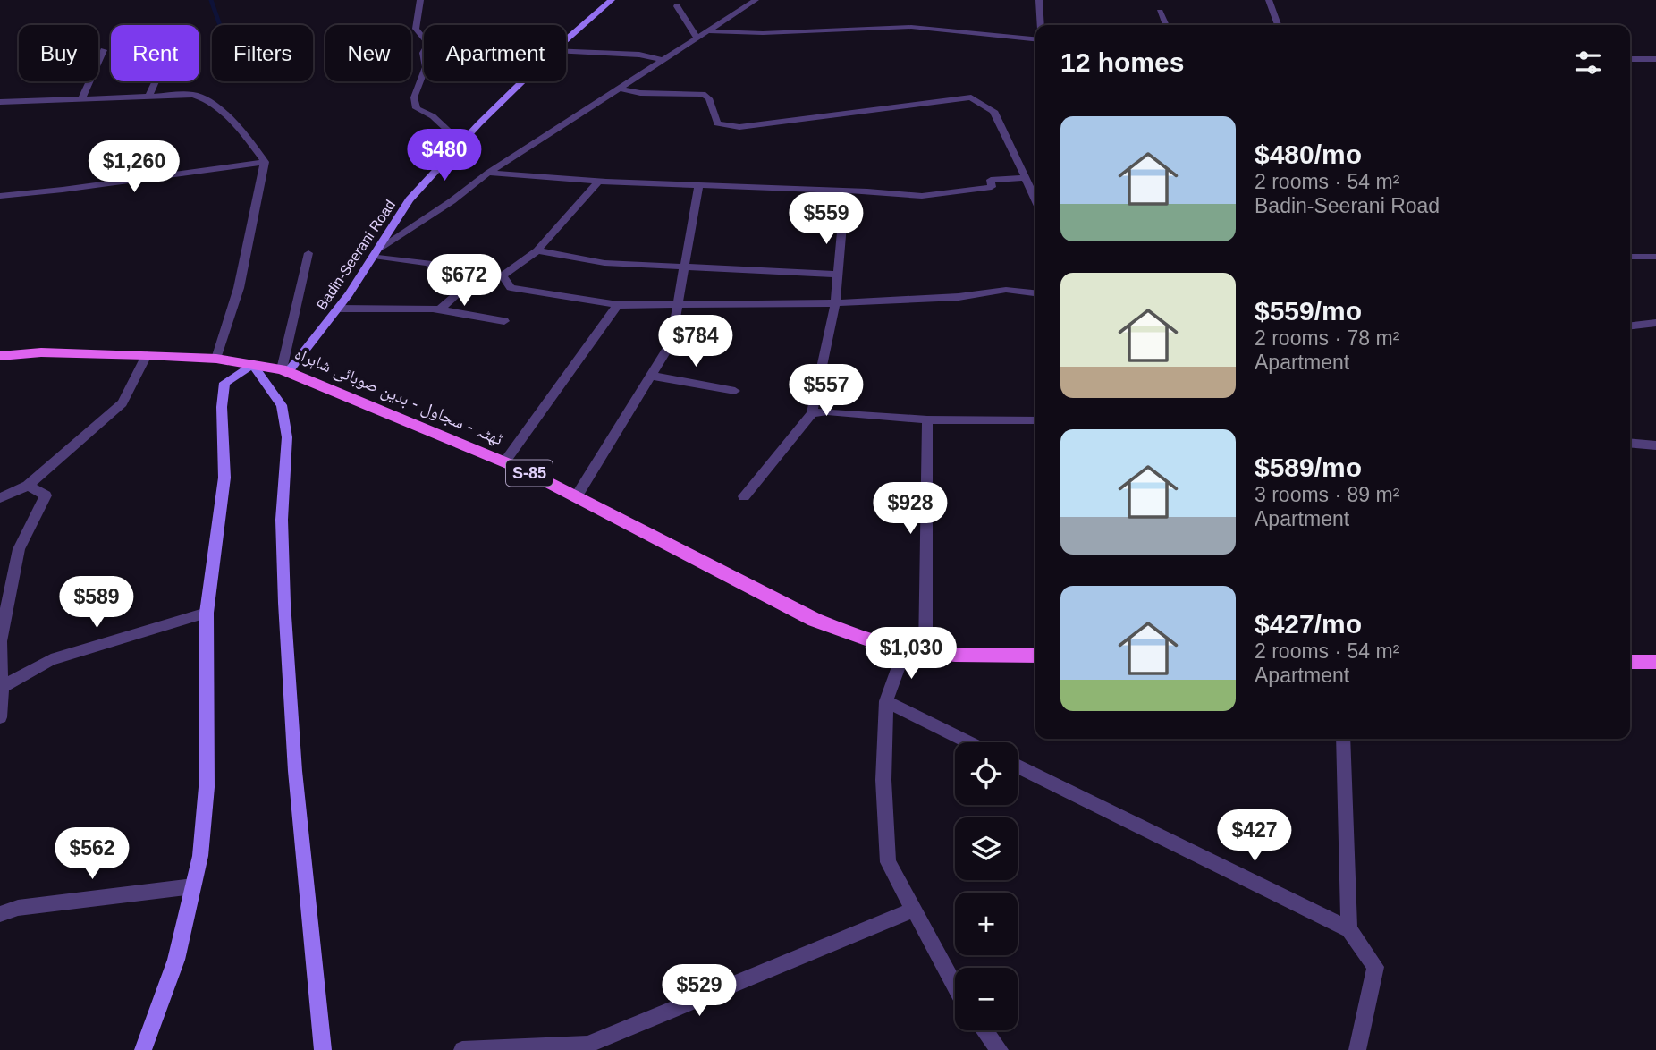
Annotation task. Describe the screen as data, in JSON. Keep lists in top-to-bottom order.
{
  "streets": {
    "main road": ["ٹھٹہ - سجاول - بدین صوبائی شاہراہ", "S-85"],
    "street": ["Badin-Seerani Road"]
  },
  "crossings": [
    ["Badin-Seerani Road", "ٹھٹہ - سجاول - بدین صوبائی شاہراہ"]
  ],
  "page": {
    "chip": [
      "Buy",
      "Rent",
      "Filters",
      "New",
      "Apartment"
    ],
    "heading": "12 homes",
    "list": [
      {
        "name": "$480/mo",
        "note": "2 rooms · 54 m² · Badin-Seerani Road"
      },
      {
        "name": "$559/mo",
        "note": "2 rooms · 78 m² · Apartment"
      },
      {
        "name": "$589/mo",
        "note": "3 rooms · 89 m² · Apartment"
      },
      {
        "name": "$427/mo",
        "note": "2 rooms · 54 m² · Apartment"
      }
    ],
    "price": [
      "$480",
      "$1,260",
      "$559",
      "$672",
      "$784",
      "$557",
      "$928",
      "$589",
      "$1,030",
      "$427",
      "$562",
      "$529"
    ],
    "map_buttons": ["+", "−"]
  }
}
